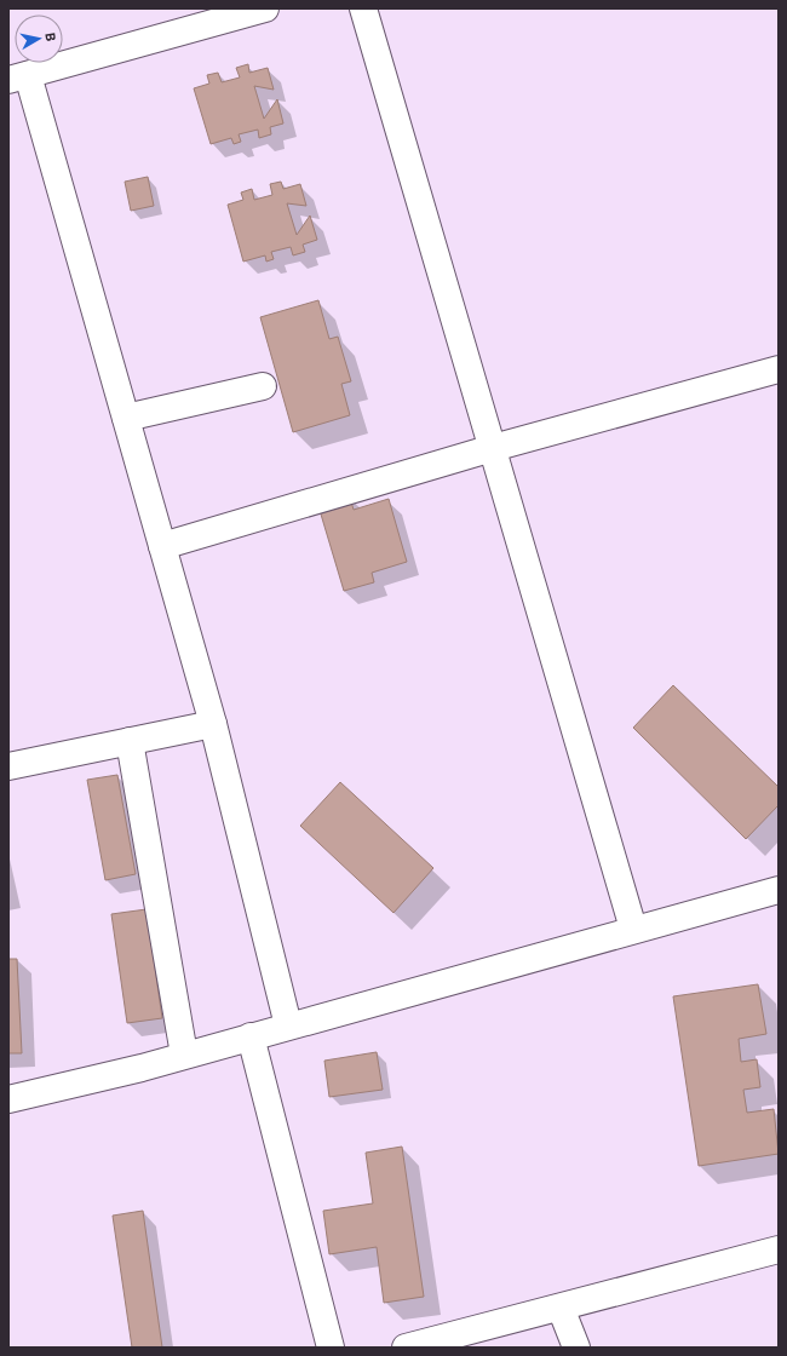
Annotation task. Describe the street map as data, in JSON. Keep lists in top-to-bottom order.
{
  "north": "right"
}
